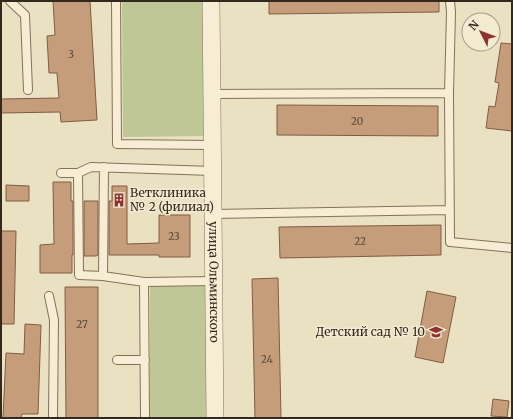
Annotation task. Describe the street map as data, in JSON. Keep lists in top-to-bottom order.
{
  "streets": {
    "street": ["улица Ольминского"]
  },
  "places": {
    "building": ["Ветклиника № 2 (филиал)"],
    "school or university": ["Детский сад № 10"]
  },
  "house_numbers": [
    "3",
    "20",
    "23",
    "22",
    "27",
    "24"
  ],
  "north": "top left"
}
